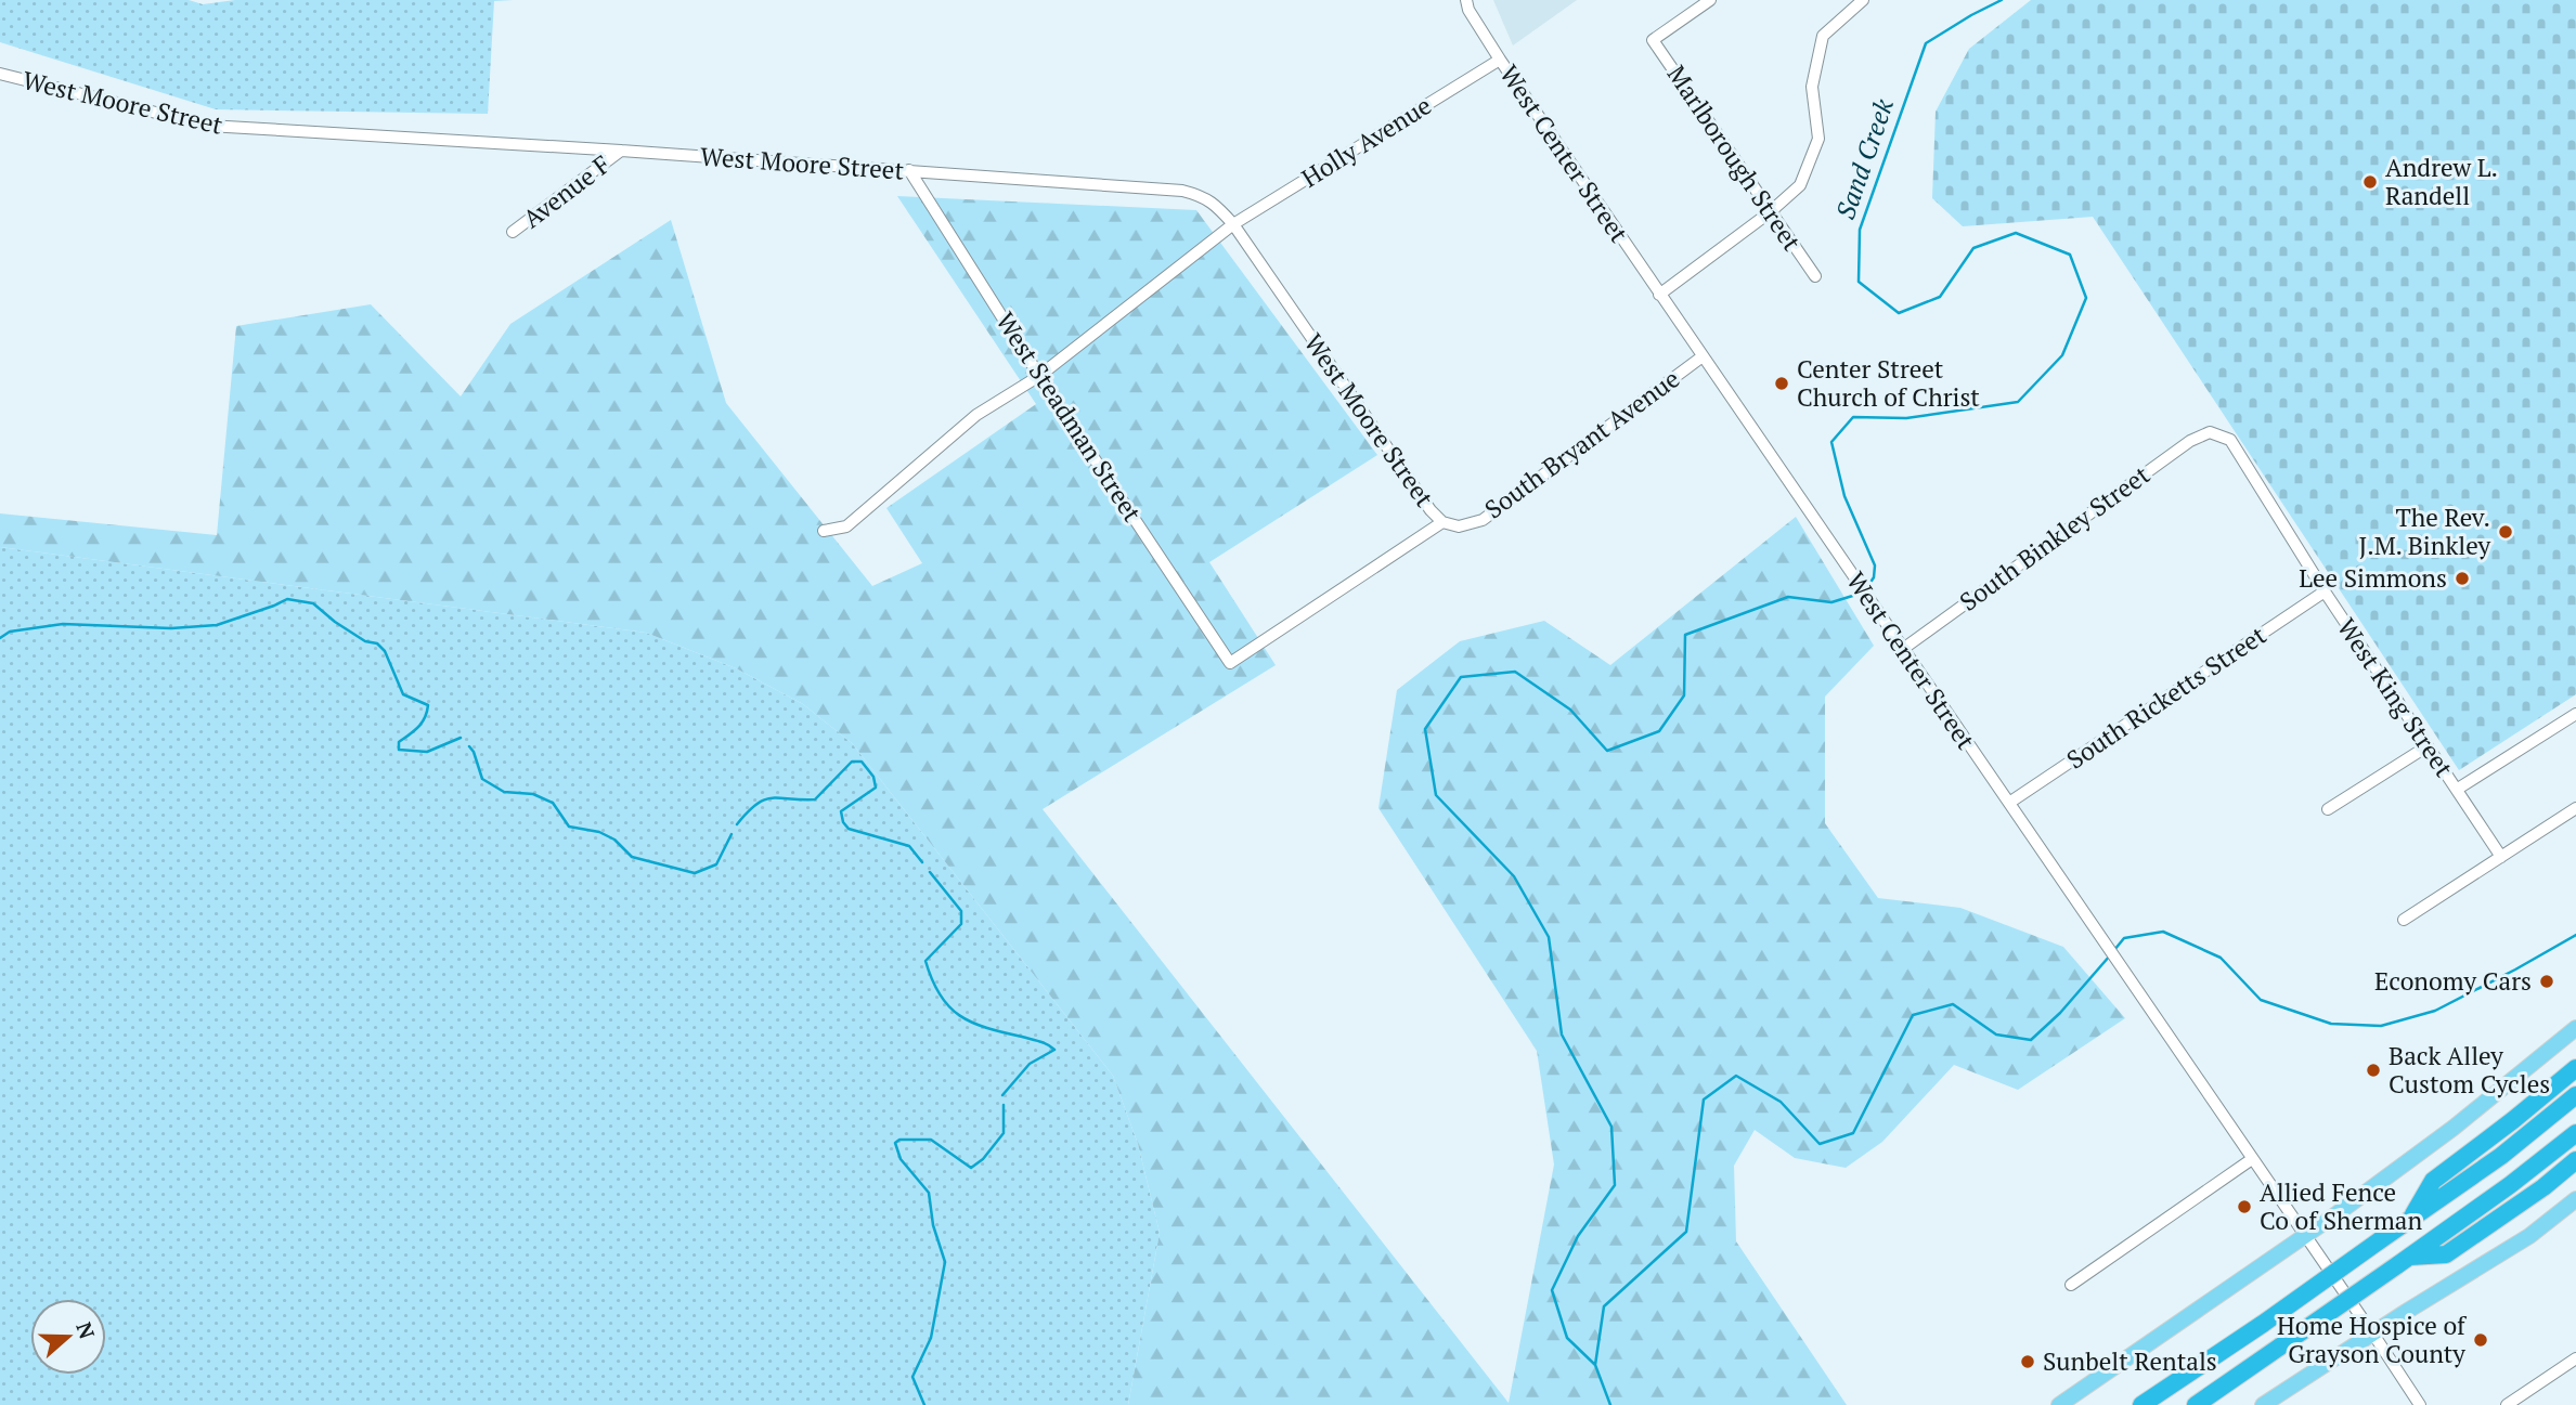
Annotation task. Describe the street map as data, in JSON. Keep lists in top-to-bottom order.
{
  "streets": {
    "street": [
      "West Moore Street",
      "Holly Avenue",
      "West Center Street",
      "Marlborough Street",
      "Avenue F",
      "West Steadman Street",
      "South Bryant Avenue",
      "South Binkley Street",
      "South Ricketts Street",
      "West King Street"
    ]
  },
  "crossings": [
    ["West Moore Street", "Holly Avenue"],
    ["West Moore Street", "Avenue F"],
    ["West Moore Street", "West Steadman Street"],
    ["West Moore Street", "South Bryant Avenue"],
    ["Holly Avenue", "West Center Street"],
    ["Holly Avenue", "West Steadman Street"],
    ["West Center Street", "South Bryant Avenue"],
    ["West Center Street", "South Binkley Street"],
    ["West Center Street", "South Ricketts Street"],
    ["West Steadman Street", "South Bryant Avenue"],
    ["South Binkley Street", "West King Street"],
    ["South Ricketts Street", "West King Street"]
  ],
  "water": ["Sand Creek"],
  "places": [
    "Andrew L. Randell",
    "Center Street Church of Christ",
    "The Rev. J.M. Binkley",
    "Lee Simmons",
    "Economy Cars",
    "Back Alley Custom Cycles",
    "Allied Fence Co of Sherman",
    "Home Hospice of Grayson County",
    "Sunbelt Rentals"
  ],
  "north": "right"
}
